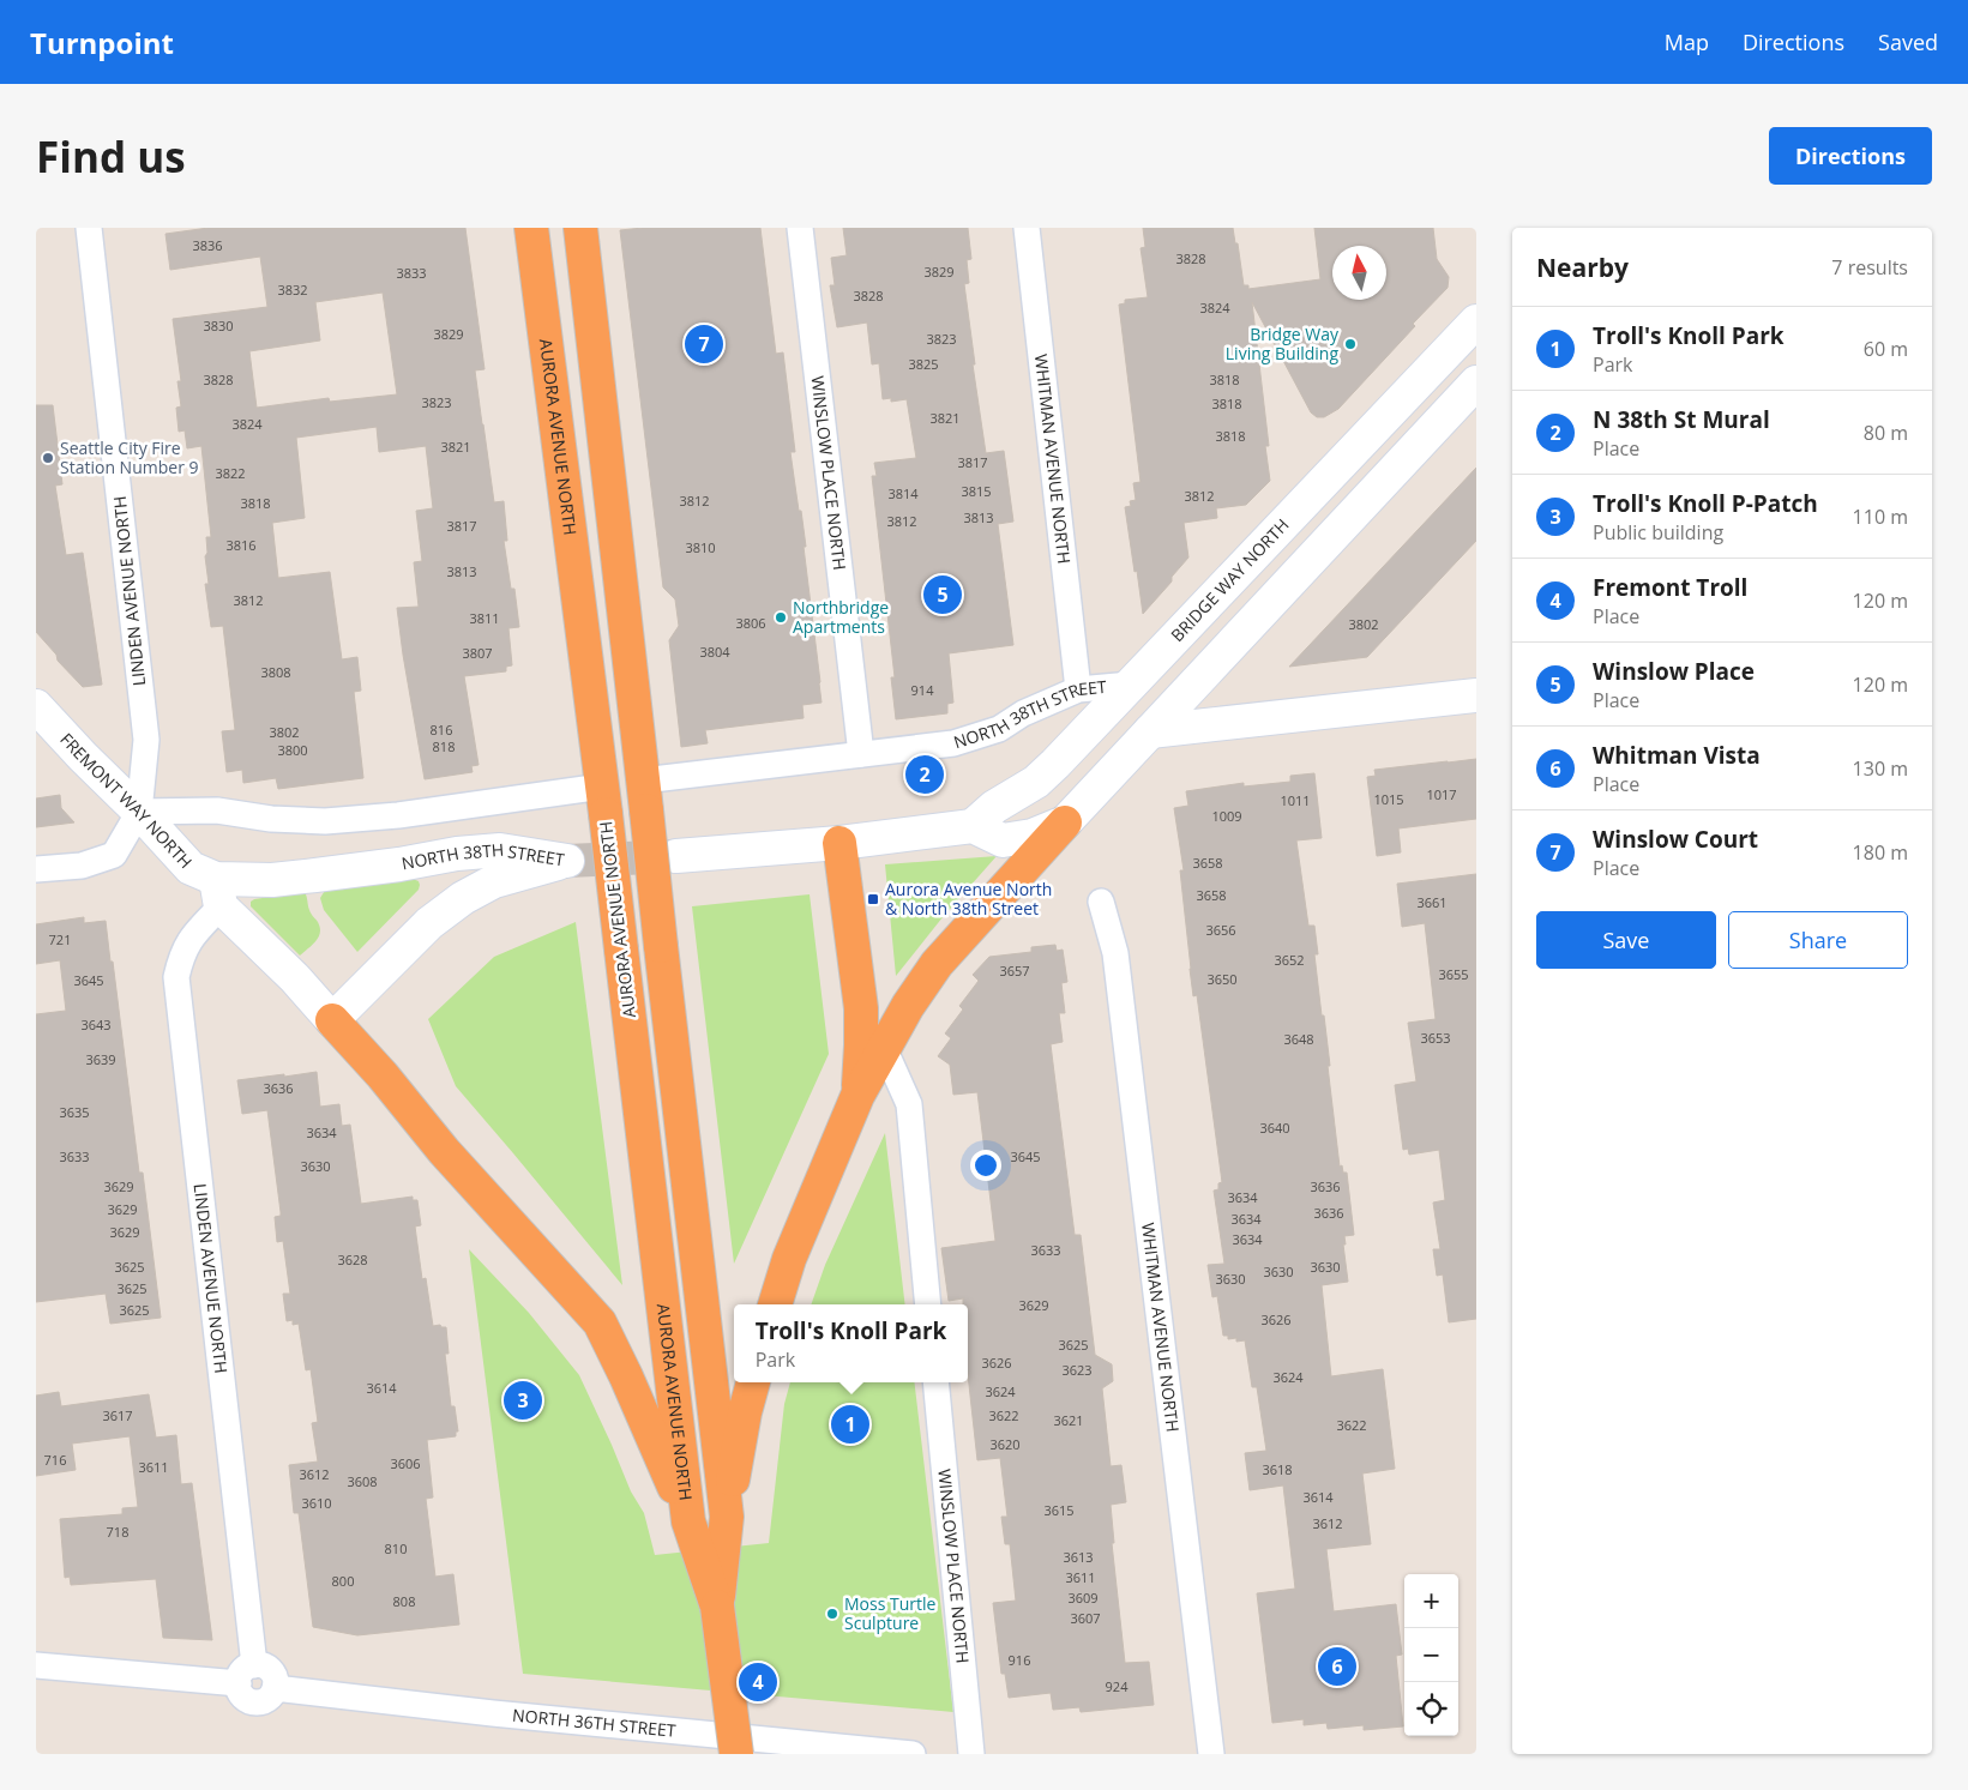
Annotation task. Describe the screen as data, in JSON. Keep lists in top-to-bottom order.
{
  "streets": {
    "highway": ["AURORA AVENUE NORTH"],
    "main road": ["BRIDGE WAY NORTH", "NORTH 38TH STREET", "FREMONT WAY NORTH"],
    "street": [
      "WHITMAN AVENUE NORTH",
      "WINSLOW PLACE NORTH",
      "LINDEN AVENUE NORTH",
      "NORTH 36TH STREET"
    ]
  },
  "crossings": [
    ["AURORA AVENUE NORTH", "NORTH 38TH STREET"],
    ["AURORA AVENUE NORTH", "NORTH 36TH STREET"],
    ["WHITMAN AVENUE NORTH", "NORTH 38TH STREET"],
    ["WINSLOW PLACE NORTH", "NORTH 38TH STREET"],
    ["BRIDGE WAY NORTH", "NORTH 38TH STREET"],
    ["LINDEN AVENUE NORTH", "NORTH 38TH STREET"],
    ["LINDEN AVENUE NORTH", "FREMONT WAY NORTH"],
    ["LINDEN AVENUE NORTH", "NORTH 36TH STREET"],
    ["NORTH 38TH STREET", "FREMONT WAY NORTH"]
  ],
  "places": {
    "other": [
      "Bridge Way Living Building",
      "Seattle City Fire Station Number 9",
      "Northbridge Apartments",
      "Moss Turtle Sculpture"
    ],
    "transit": ["Aurora Avenue North & North 38th Street"]
  },
  "house_numbers": [
    "3836",
    "3828",
    "3829",
    "3833",
    "3832",
    "3828",
    "3824",
    "3830",
    "3829",
    "3823",
    "3825",
    "3828",
    "3818",
    "3823",
    "3818",
    "3821",
    "3824",
    "3818",
    "3821",
    "3817",
    "3822",
    "3815",
    "3814",
    "3812",
    "3812",
    "3818",
    "3813",
    "3812",
    "3817",
    "3816",
    "3810",
    "3813",
    "3812",
    "3811",
    "3806",
    "3802",
    "3804",
    "3807",
    "3808",
    "914",
    "816",
    "3802",
    "818",
    "3800",
    "1017",
    "1015",
    "1011",
    "1009",
    "3658",
    "3658",
    "3661",
    "3656",
    "721",
    "3652",
    "3657",
    "3655",
    "3650",
    "3645",
    "3643",
    "3653",
    "3648",
    "3639",
    "3636",
    "3635",
    "3640",
    "3634",
    "3633",
    "3645",
    "3630",
    "3629",
    "3636",
    "3634",
    "3629",
    "3636",
    "3634",
    "3629",
    "3634",
    "3633",
    "3628",
    "3625",
    "3630",
    "3630",
    "3630",
    "3625",
    "3629",
    "3625",
    "3626",
    "3625",
    "3626",
    "3623",
    "3624",
    "3614",
    "3624",
    "3617",
    "3622",
    "3621",
    "3622",
    "3620",
    "716",
    "3606",
    "3611",
    "3618",
    "3612",
    "3608",
    "3614",
    "3610",
    "3615",
    "3612",
    "718",
    "810",
    "3613",
    "3611",
    "800",
    "3609",
    "808",
    "3607",
    "916",
    "924"
  ],
  "north": "top",
  "page": {
    "header": "Turnpoint",
    "nav": ["Map", "Directions", "Saved"],
    "buttons": [
      "Directions",
      ["Save", "Share"]
    ],
    "title": "Find us",
    "heading": ["Nearby", "7 results"],
    "list": [
      {
        "mark": "1",
        "name": "Troll's Knoll Park",
        "note": "Park",
        "value": "60 m"
      },
      {
        "mark": "2",
        "name": "N 38th St Mural",
        "note": "Place",
        "value": "80 m"
      },
      {
        "mark": "3",
        "name": "Troll's Knoll P-Patch",
        "note": "Public building",
        "value": "110 m"
      },
      {
        "mark": "4",
        "name": "Fremont Troll",
        "note": "Place",
        "value": "120 m"
      },
      {
        "mark": "5",
        "name": "Winslow Place",
        "note": "Place",
        "value": "120 m"
      },
      {
        "mark": "6",
        "name": "Whitman Vista",
        "note": "Place",
        "value": "130 m"
      },
      {
        "mark": "7",
        "name": "Winslow Court",
        "note": "Place",
        "value": "180 m"
      }
    ],
    "pins": [
      "7",
      "5",
      "2",
      "3",
      "1",
      "6",
      "4"
    ],
    "popup": ["Troll's Knoll Park", "Park"],
    "map_buttons": ["+", "−"]
  }
}
